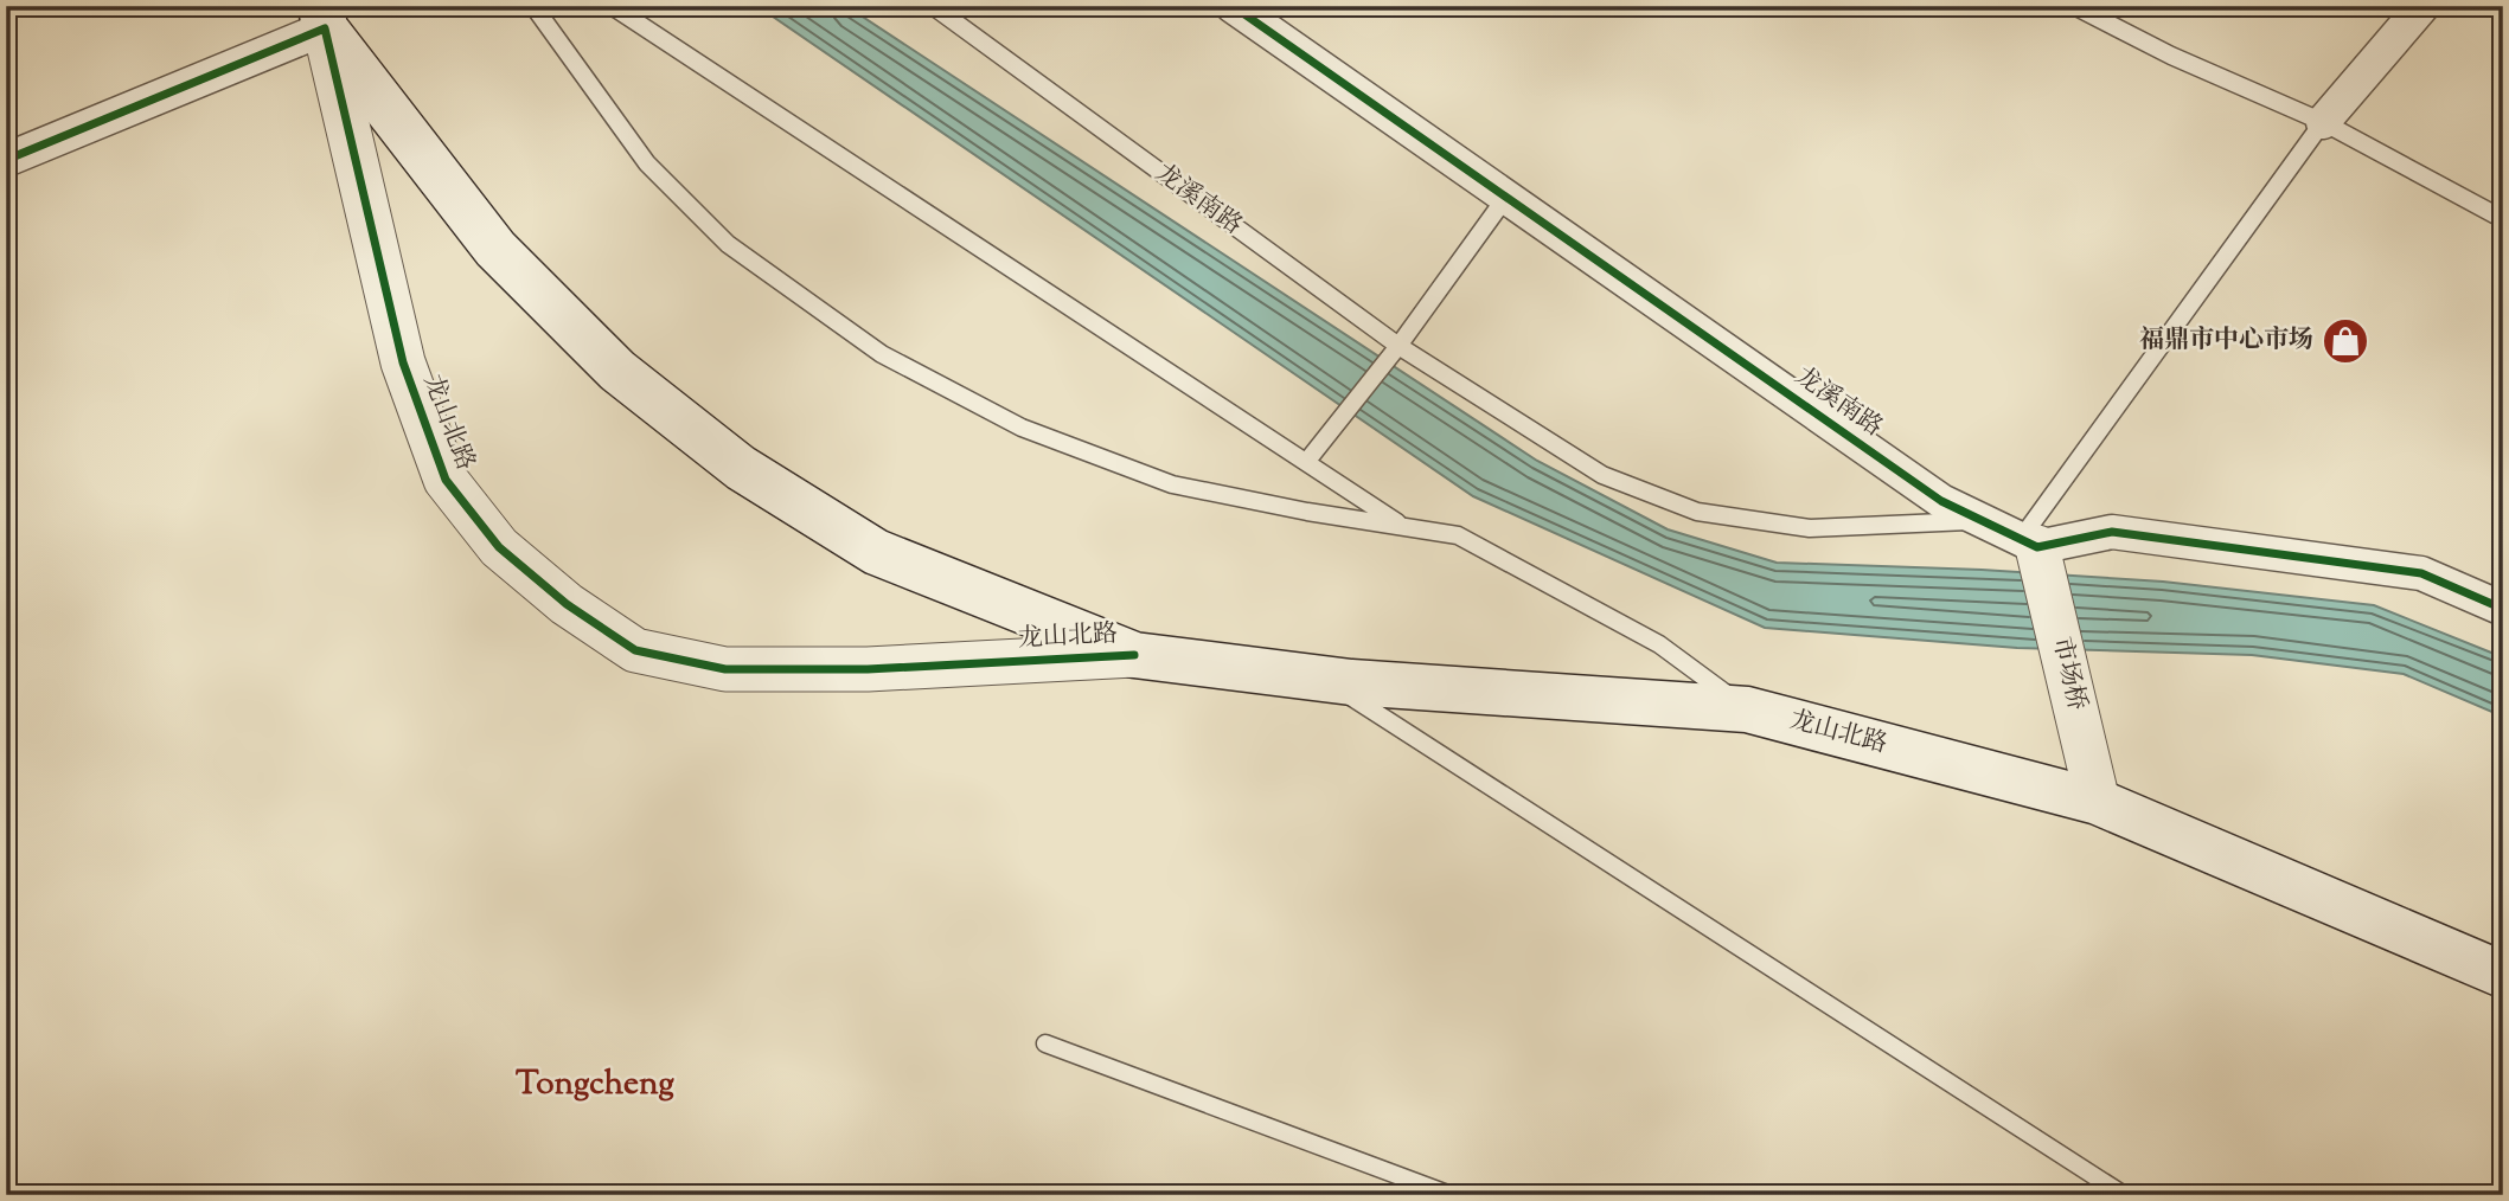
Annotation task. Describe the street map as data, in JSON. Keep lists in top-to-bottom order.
{
  "streets": {
    "main road": ["龙山北路"],
    "street": ["龙溪南路", "市场桥"]
  },
  "crossings": [
    ["龙溪南路", "市场桥"],
    ["龙山北路", "市场桥"]
  ],
  "districts": ["Tongcheng"],
  "places": {
    "shop": ["福鼎市中心市场"]
  }
}
